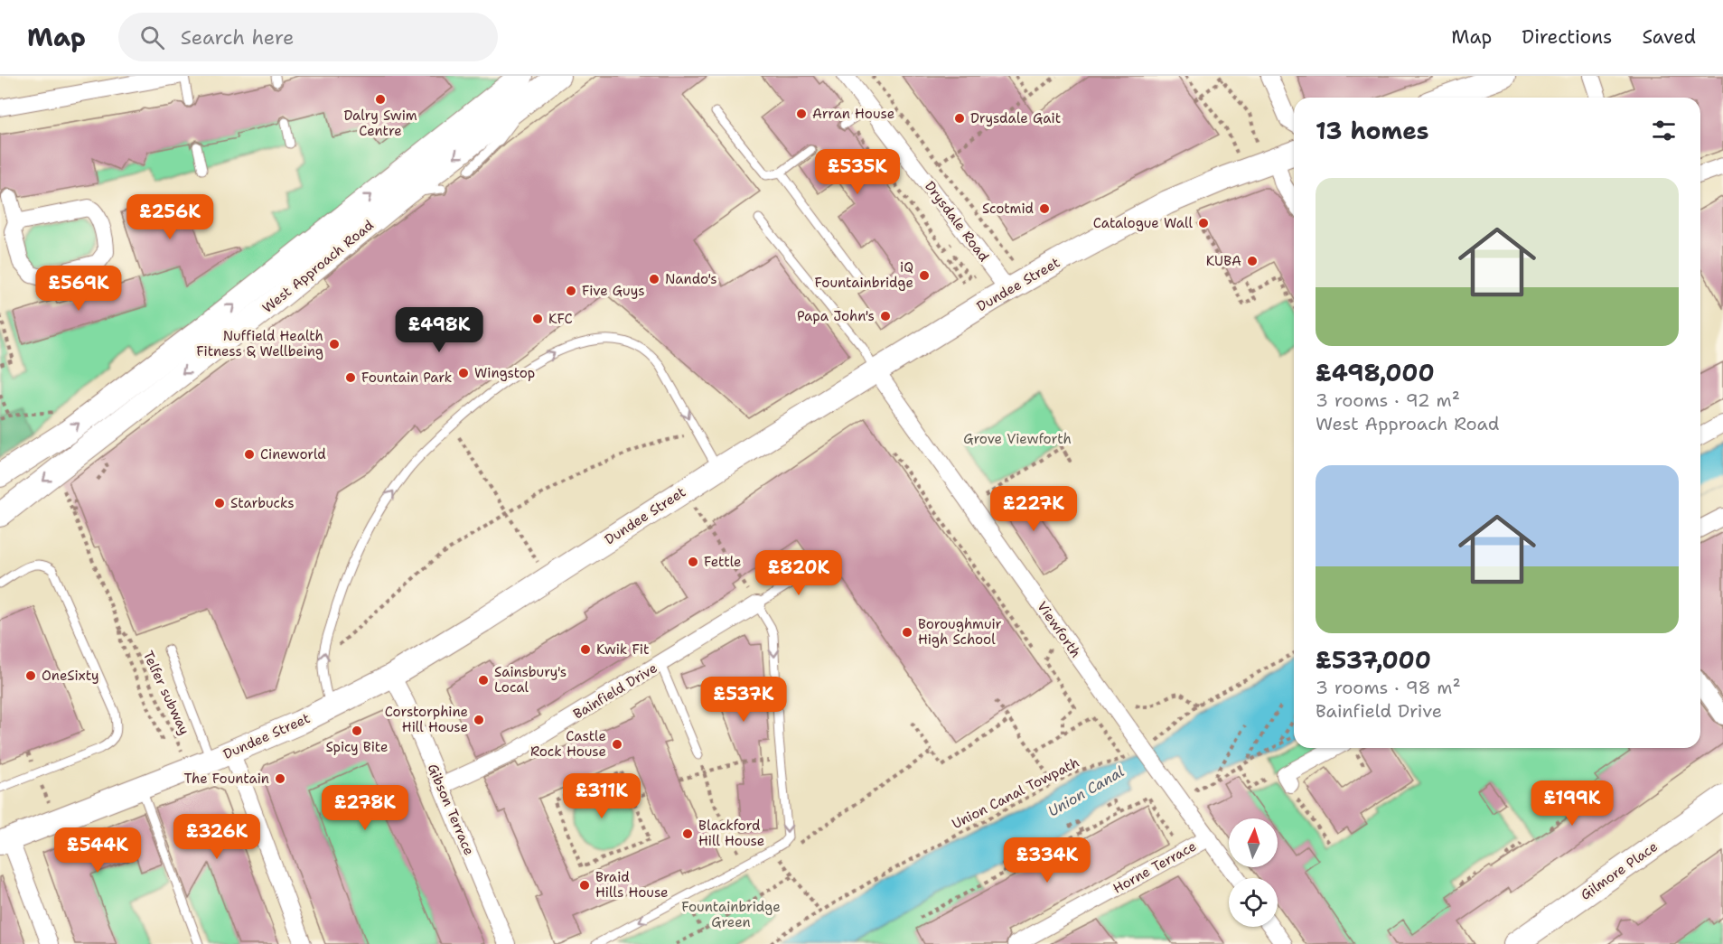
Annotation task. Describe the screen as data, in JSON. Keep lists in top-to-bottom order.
{
  "streets": {
    "street": [
      "Drysdale Road",
      "West Approach Road",
      "Dundee Street",
      "Viewforth",
      "Bainfield Drive",
      "Gibson Terrace",
      "Horne Terrace",
      "Gilmore Place"
    ],
    "path": ["Telfer subway", "Union Canal Towpath"]
  },
  "crossings": [
    ["Drysdale Road", "Dundee Street"],
    ["Dundee Street", "Viewforth"],
    ["Dundee Street", "Telfer subway"],
    ["Dundee Street", "Gibson Terrace"],
    ["Viewforth", "Horne Terrace"],
    ["Bainfield Drive", "Gibson Terrace"]
  ],
  "water": ["Union Canal"],
  "parks": ["Grove Viewforth", "Fountainbridge Green"],
  "places": [
    "Dalry Swim Centre",
    "Arran House",
    "Drysdale Gait",
    "Scotmid",
    "Catalogue Wall",
    "KUBA",
    "iQ Fountainbridge",
    "Nando's",
    "Five Guys",
    "Papa John's",
    "KFC",
    "Nuffield Health Fitness & Wellbeing",
    "Wingstop",
    "Fountain Park",
    "Cineworld",
    "Starbucks",
    "Fettle",
    "Boroughmuir High School",
    "Kwik Fit",
    "OneSixty",
    "Sainsbury's Local",
    "Corstorphine Hill House",
    "Spicy Bite",
    "Castle Rock House",
    "The Fountain",
    "Blackford Hill House",
    "Braid Hills House"
  ],
  "north": "top",
  "page": {
    "header": "Map",
    "search": "Search here",
    "nav": ["Map", "Directions", "Saved"],
    "heading": "13 homes",
    "price": [
      "£535K",
      "£256K",
      "£569K",
      "£498K",
      "£227K",
      "£820K",
      "£537K",
      "£311K",
      "£199K",
      "£278K",
      "£326K",
      "£544K",
      "£334K"
    ],
    "list": [
      {
        "name": "£498,000",
        "note": "3 rooms · 92 m² · West Approach Road"
      },
      {
        "name": "£537,000",
        "note": "3 rooms · 98 m² · Bainfield Drive"
      }
    ]
  }
}
